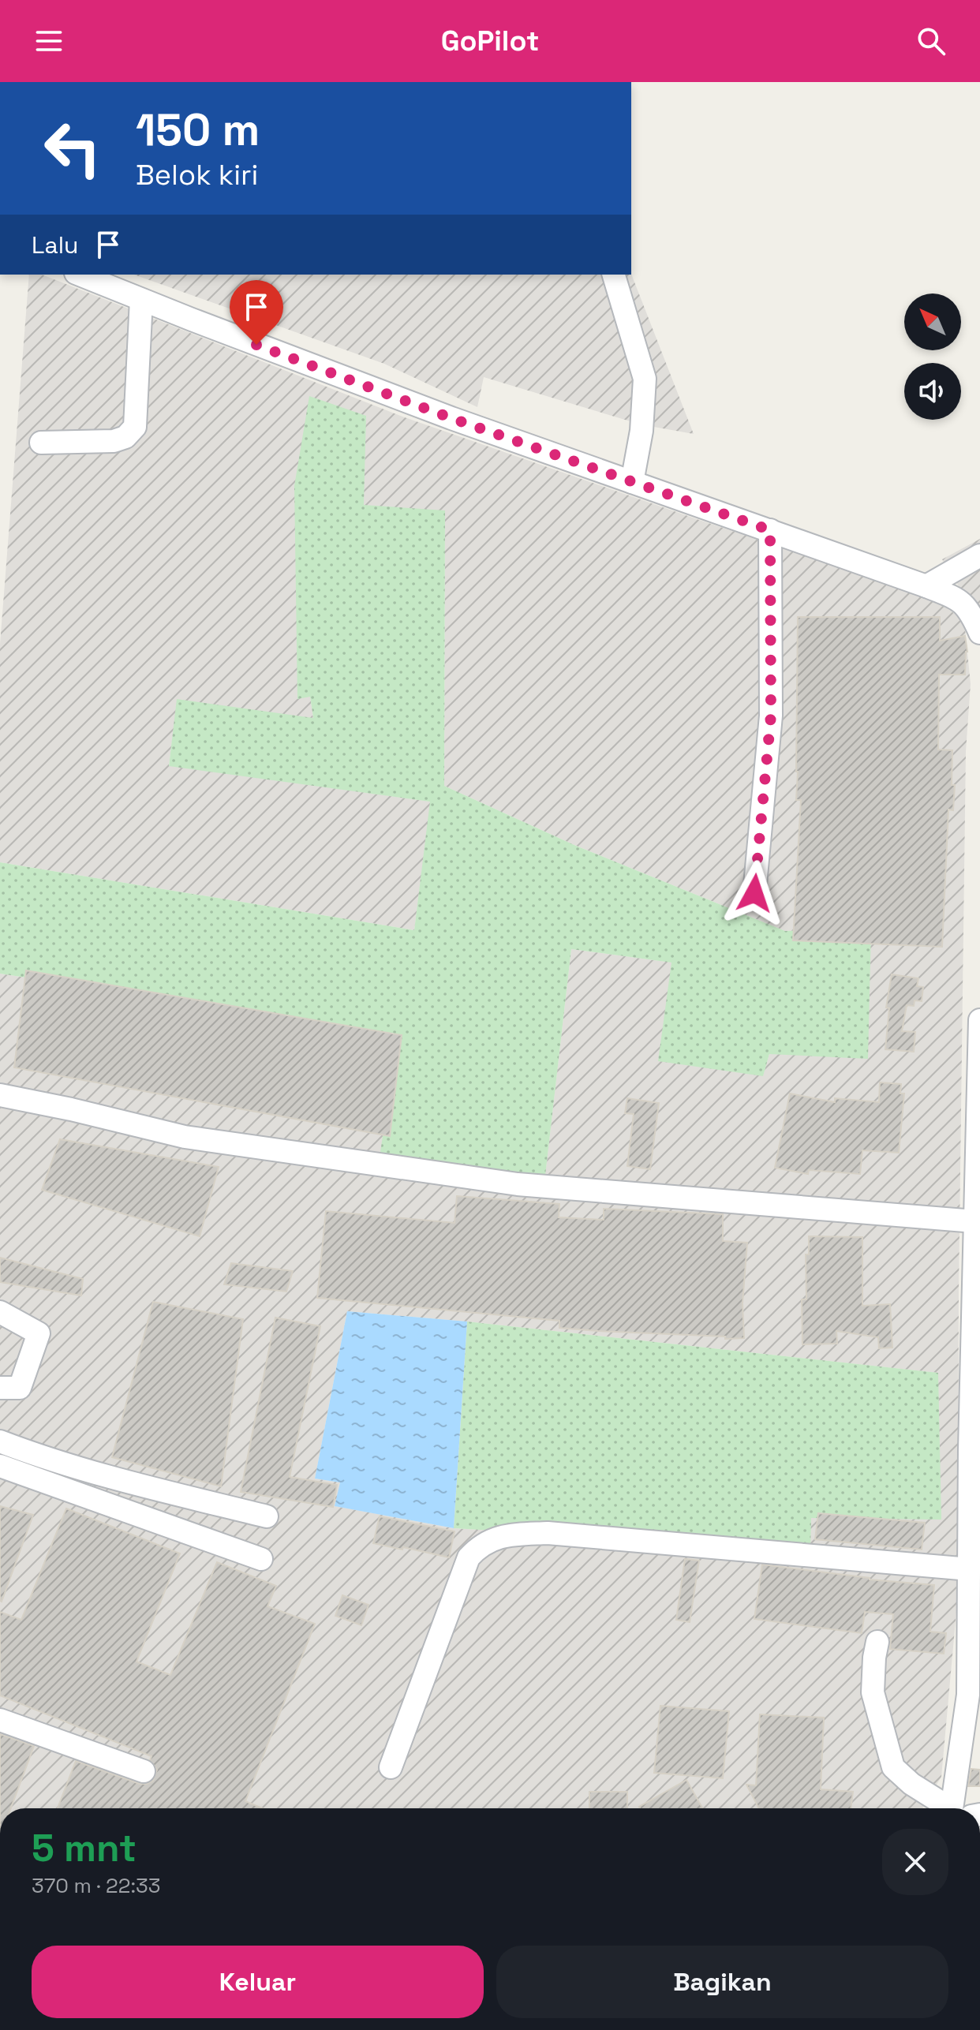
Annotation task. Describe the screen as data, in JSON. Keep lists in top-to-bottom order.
{
  "north": "top left",
  "page": {
    "header": "GoPilot",
    "turn": ["150 m", "Belok kiri"],
    "then": "Lalu",
    "heading": ["5 mnt", "370 m · 22:33"],
    "buttons": ["Keluar", "Bagikan"]
  }
}
